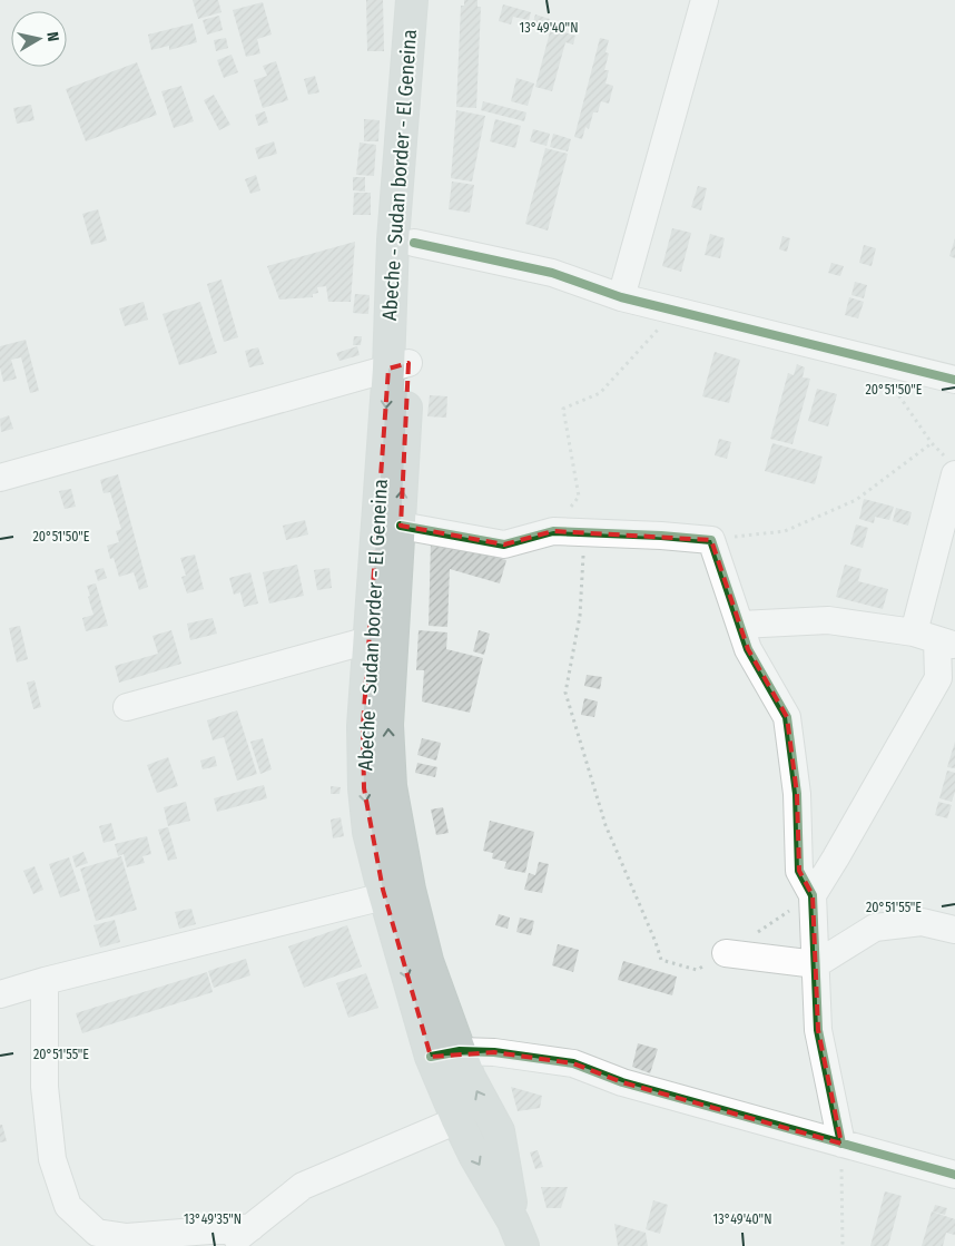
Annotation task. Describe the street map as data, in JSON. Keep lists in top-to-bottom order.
{
  "streets": {
    "highway": ["Abeche - Sudan border - El Geneina"]
  },
  "north": "right",
  "coordinates": [
    "13°49'40\"N",
    "20°51'50\"E",
    "20°51'55\"E",
    "13°49'35\"N"
  ]
}
